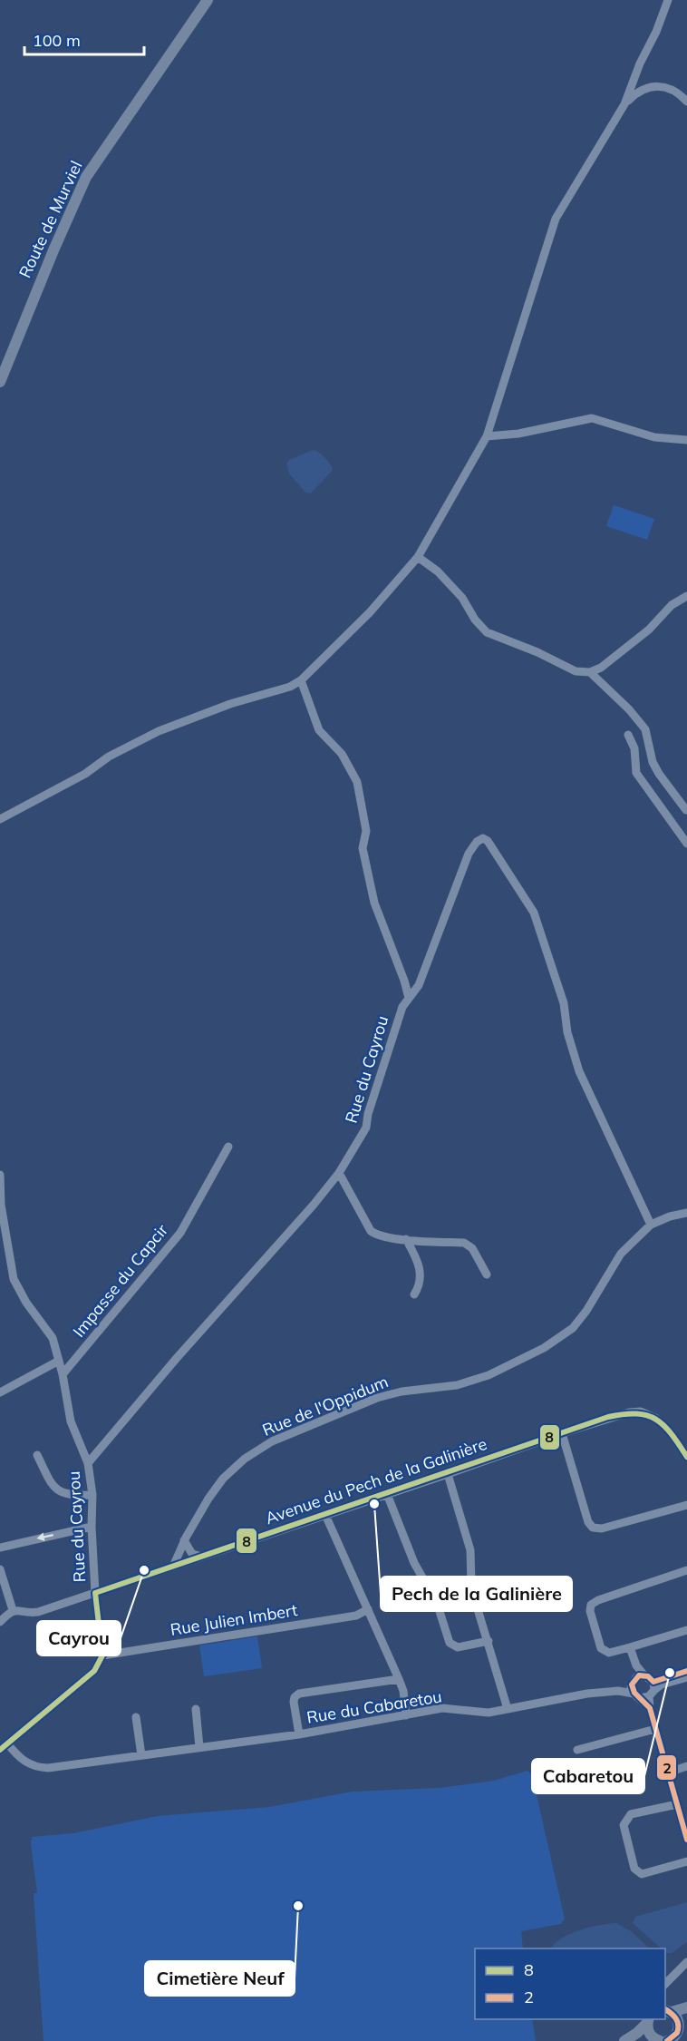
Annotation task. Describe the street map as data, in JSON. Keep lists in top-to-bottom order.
{
  "streets": {
    "main road": ["Route de Murviel"],
    "street": [
      "Rue du Cayrou",
      "Impasse du Capcir",
      "Rue de l'Oppidum",
      "Avenue du Pech de la Galinière",
      "Rue Julien Imbert",
      "Rue du Cabaretou"
    ]
  },
  "crossings": [
    ["Rue du Cayrou", "Rue de l'Oppidum"],
    ["Rue du Cayrou", "Avenue du Pech de la Galinière"],
    ["Rue du Cayrou", "Rue Julien Imbert"],
    ["Rue de l'Oppidum", "Avenue du Pech de la Galinière"]
  ],
  "places": [
    "Pech de la Galinière",
    "Cayrou",
    "Cabaretou",
    "Cimetière Neuf"
  ],
  "lines": ["transit line 8", "transit line 2"],
  "legend": ["8", "2"],
  "scale_bar": "100 m"
}
